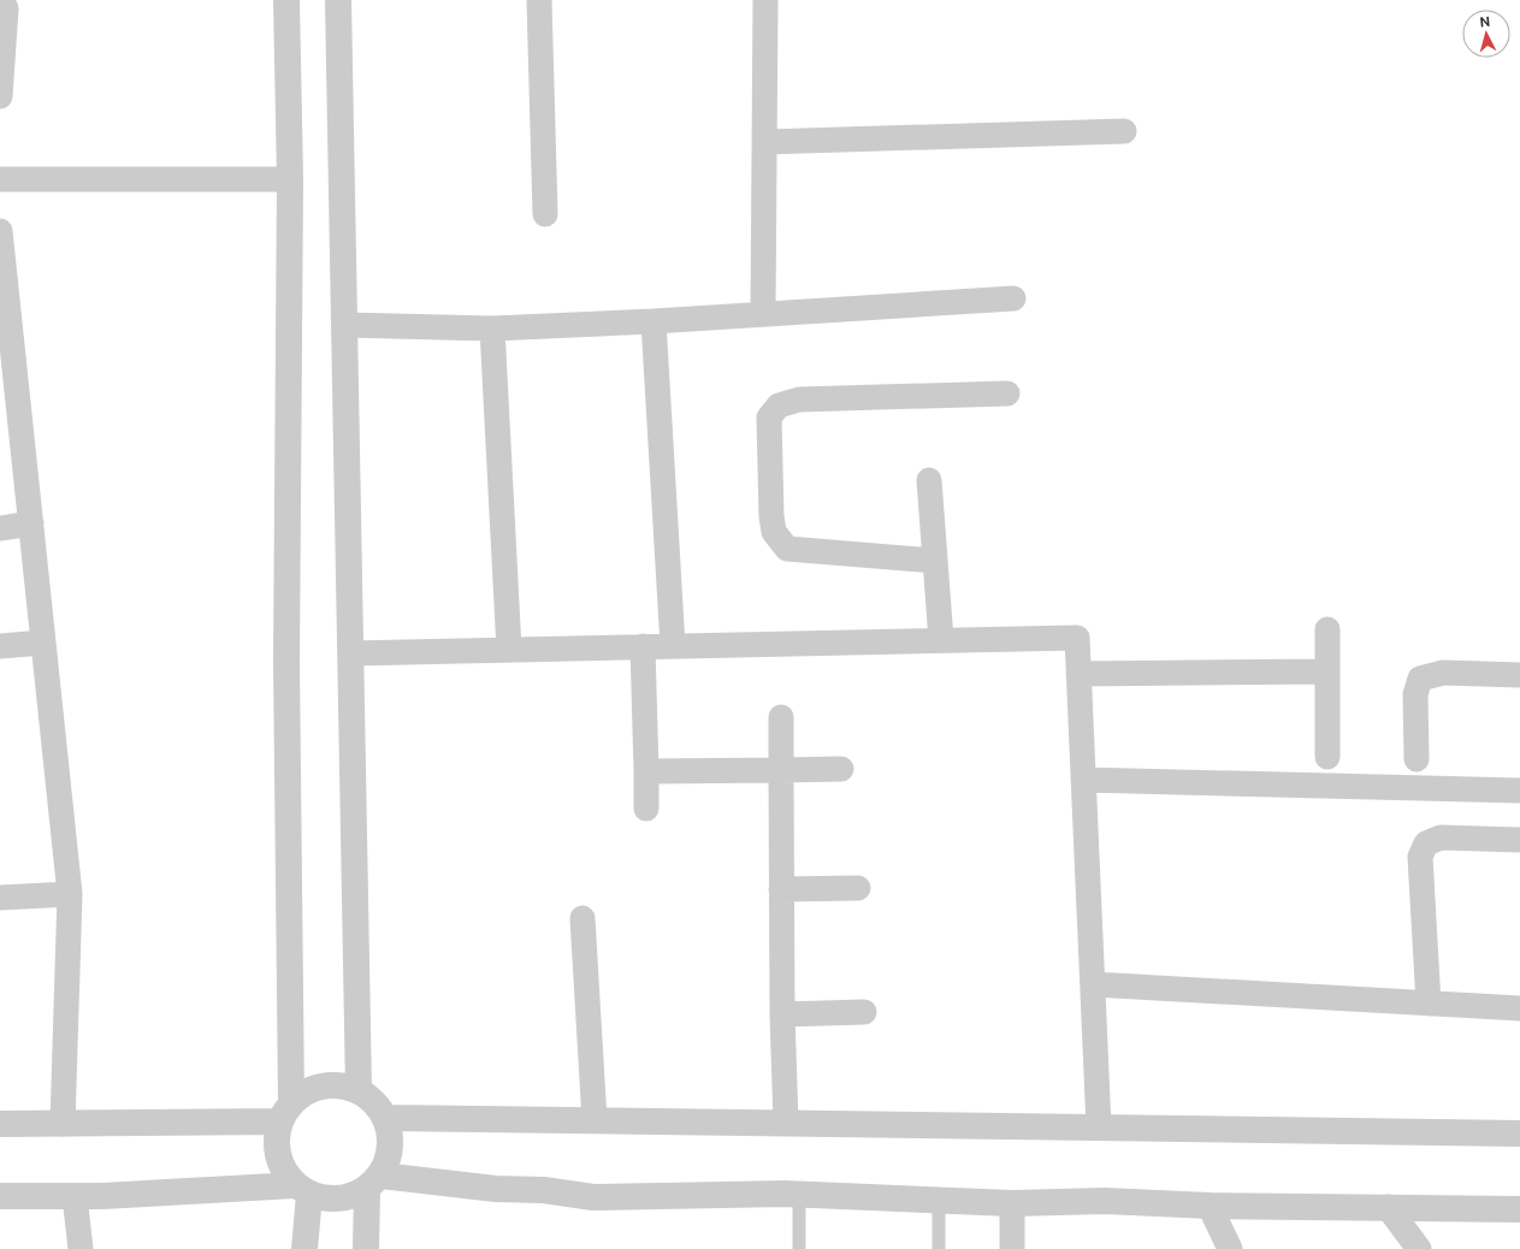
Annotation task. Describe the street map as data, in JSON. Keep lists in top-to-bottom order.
{
  "north": "top"
}
